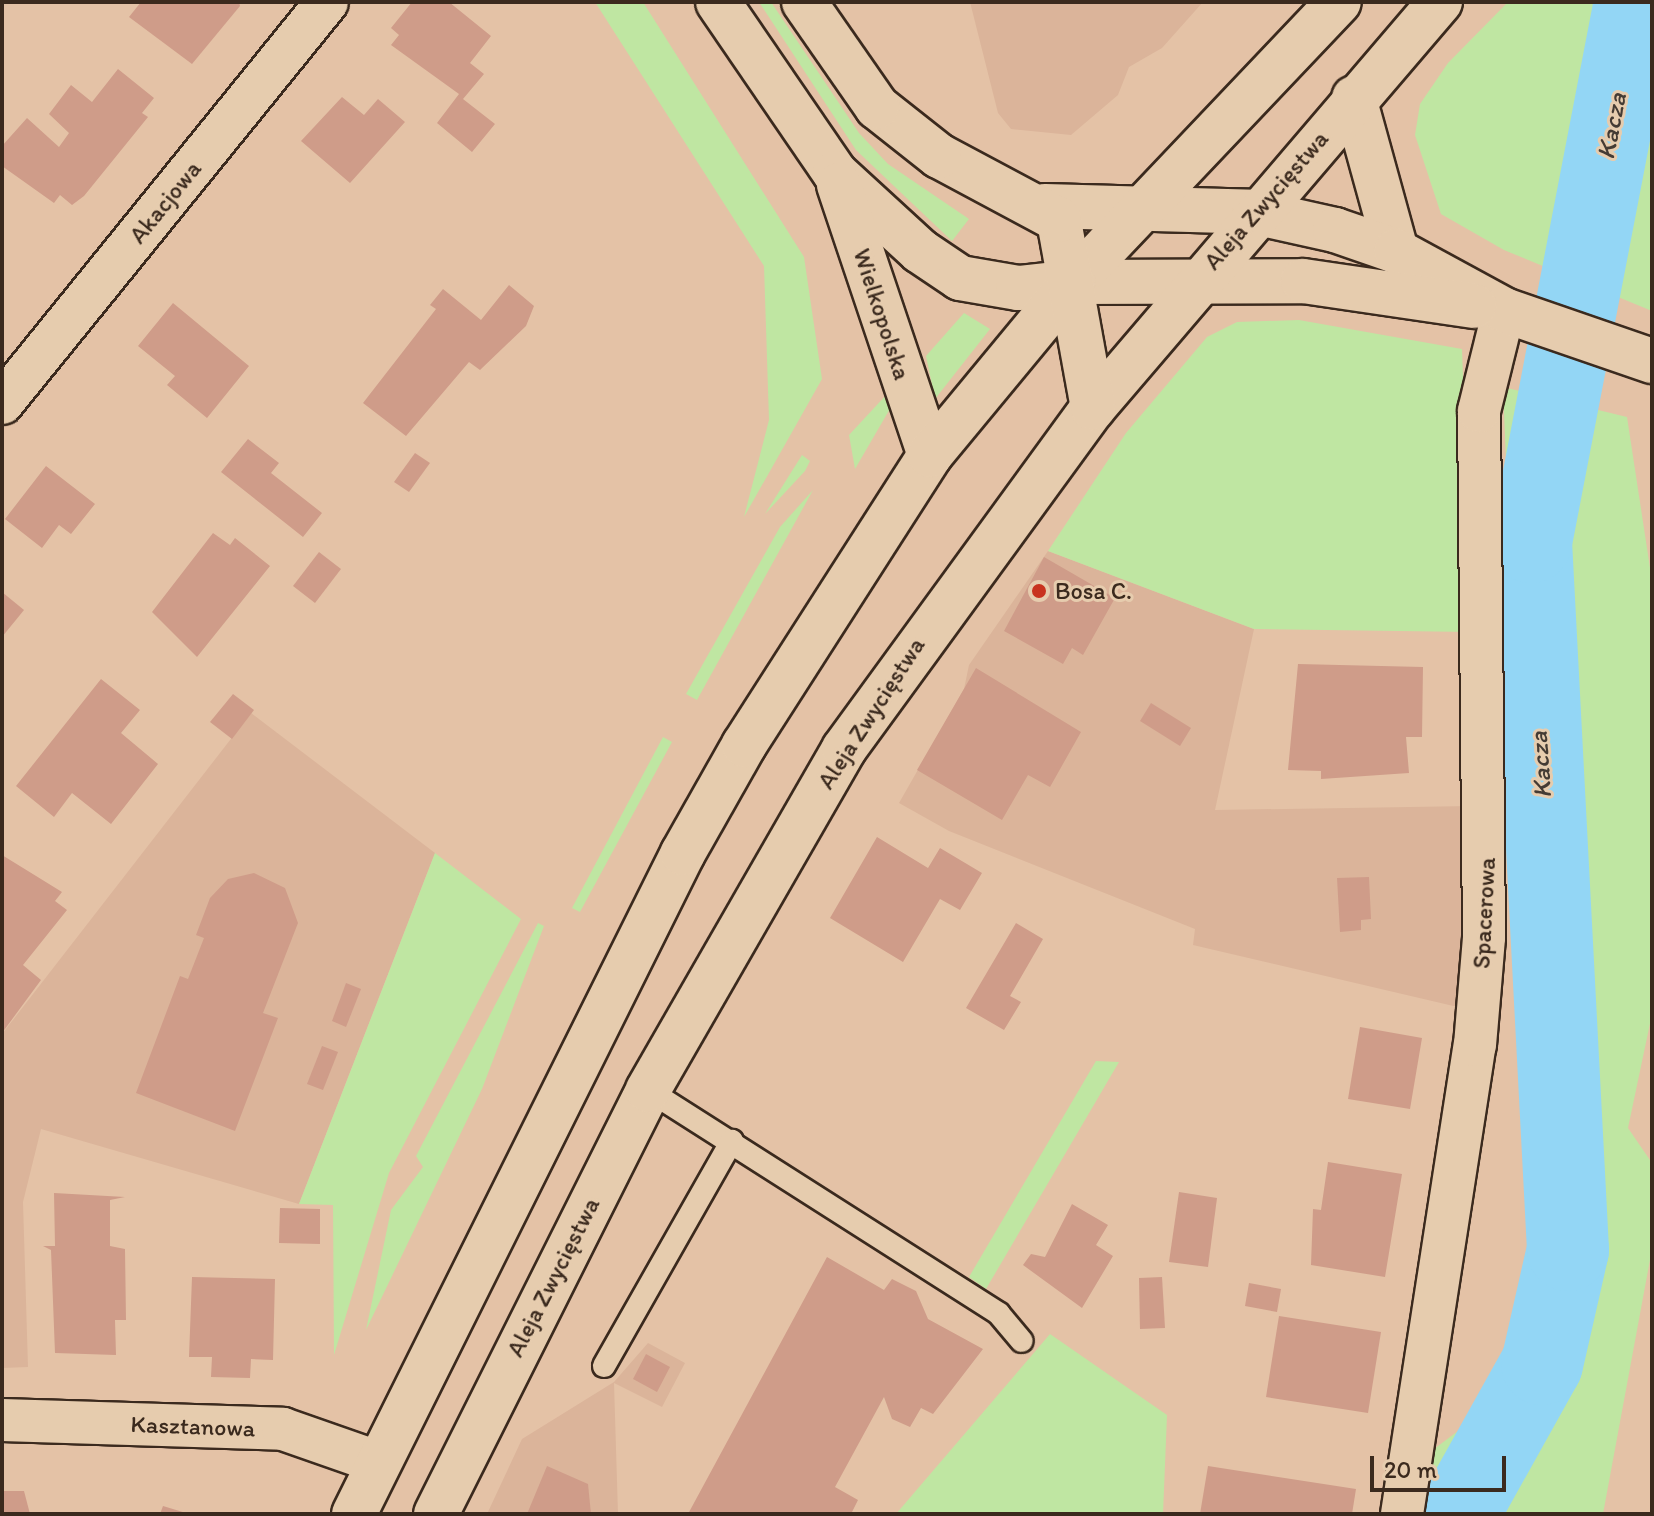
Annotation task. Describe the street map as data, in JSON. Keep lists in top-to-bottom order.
{
  "streets": {
    "main road": ["Aleja Zwycięstwa", "Wielkopolska"],
    "street": ["Akacjowa", "Spacerowa", "Kasztanowa"]
  },
  "crossings": [
    ["Aleja Zwycięstwa", "Wielkopolska"],
    ["Wielkopolska", "Spacerowa"]
  ],
  "water": ["Kacza"],
  "places": ["Bosa C."],
  "scale_bar": "20 m"
}
